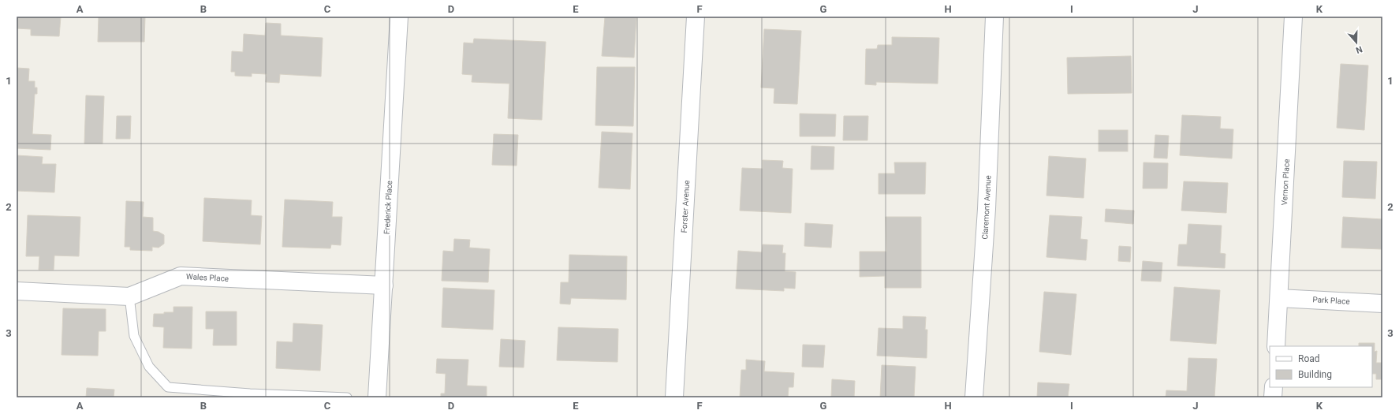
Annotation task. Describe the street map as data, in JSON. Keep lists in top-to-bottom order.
{
  "streets": {
    "street": [
      "Vernon Place",
      "Forster Avenue",
      "Frederick Place",
      "Claremont Avenue",
      "Wales Place",
      "Park Place"
    ]
  },
  "crossings": [
    ["Vernon Place", "Park Place"],
    ["Frederick Place", "Wales Place"]
  ],
  "legend": ["Road", "Building"],
  "north": "bottom",
  "grid": {
    "columns": [
      "A",
      "B",
      "C",
      "D",
      "E",
      "F",
      "G",
      "H",
      "I",
      "J",
      "K"
    ],
    "rows": ["1", "2", "3"]
  }
}
